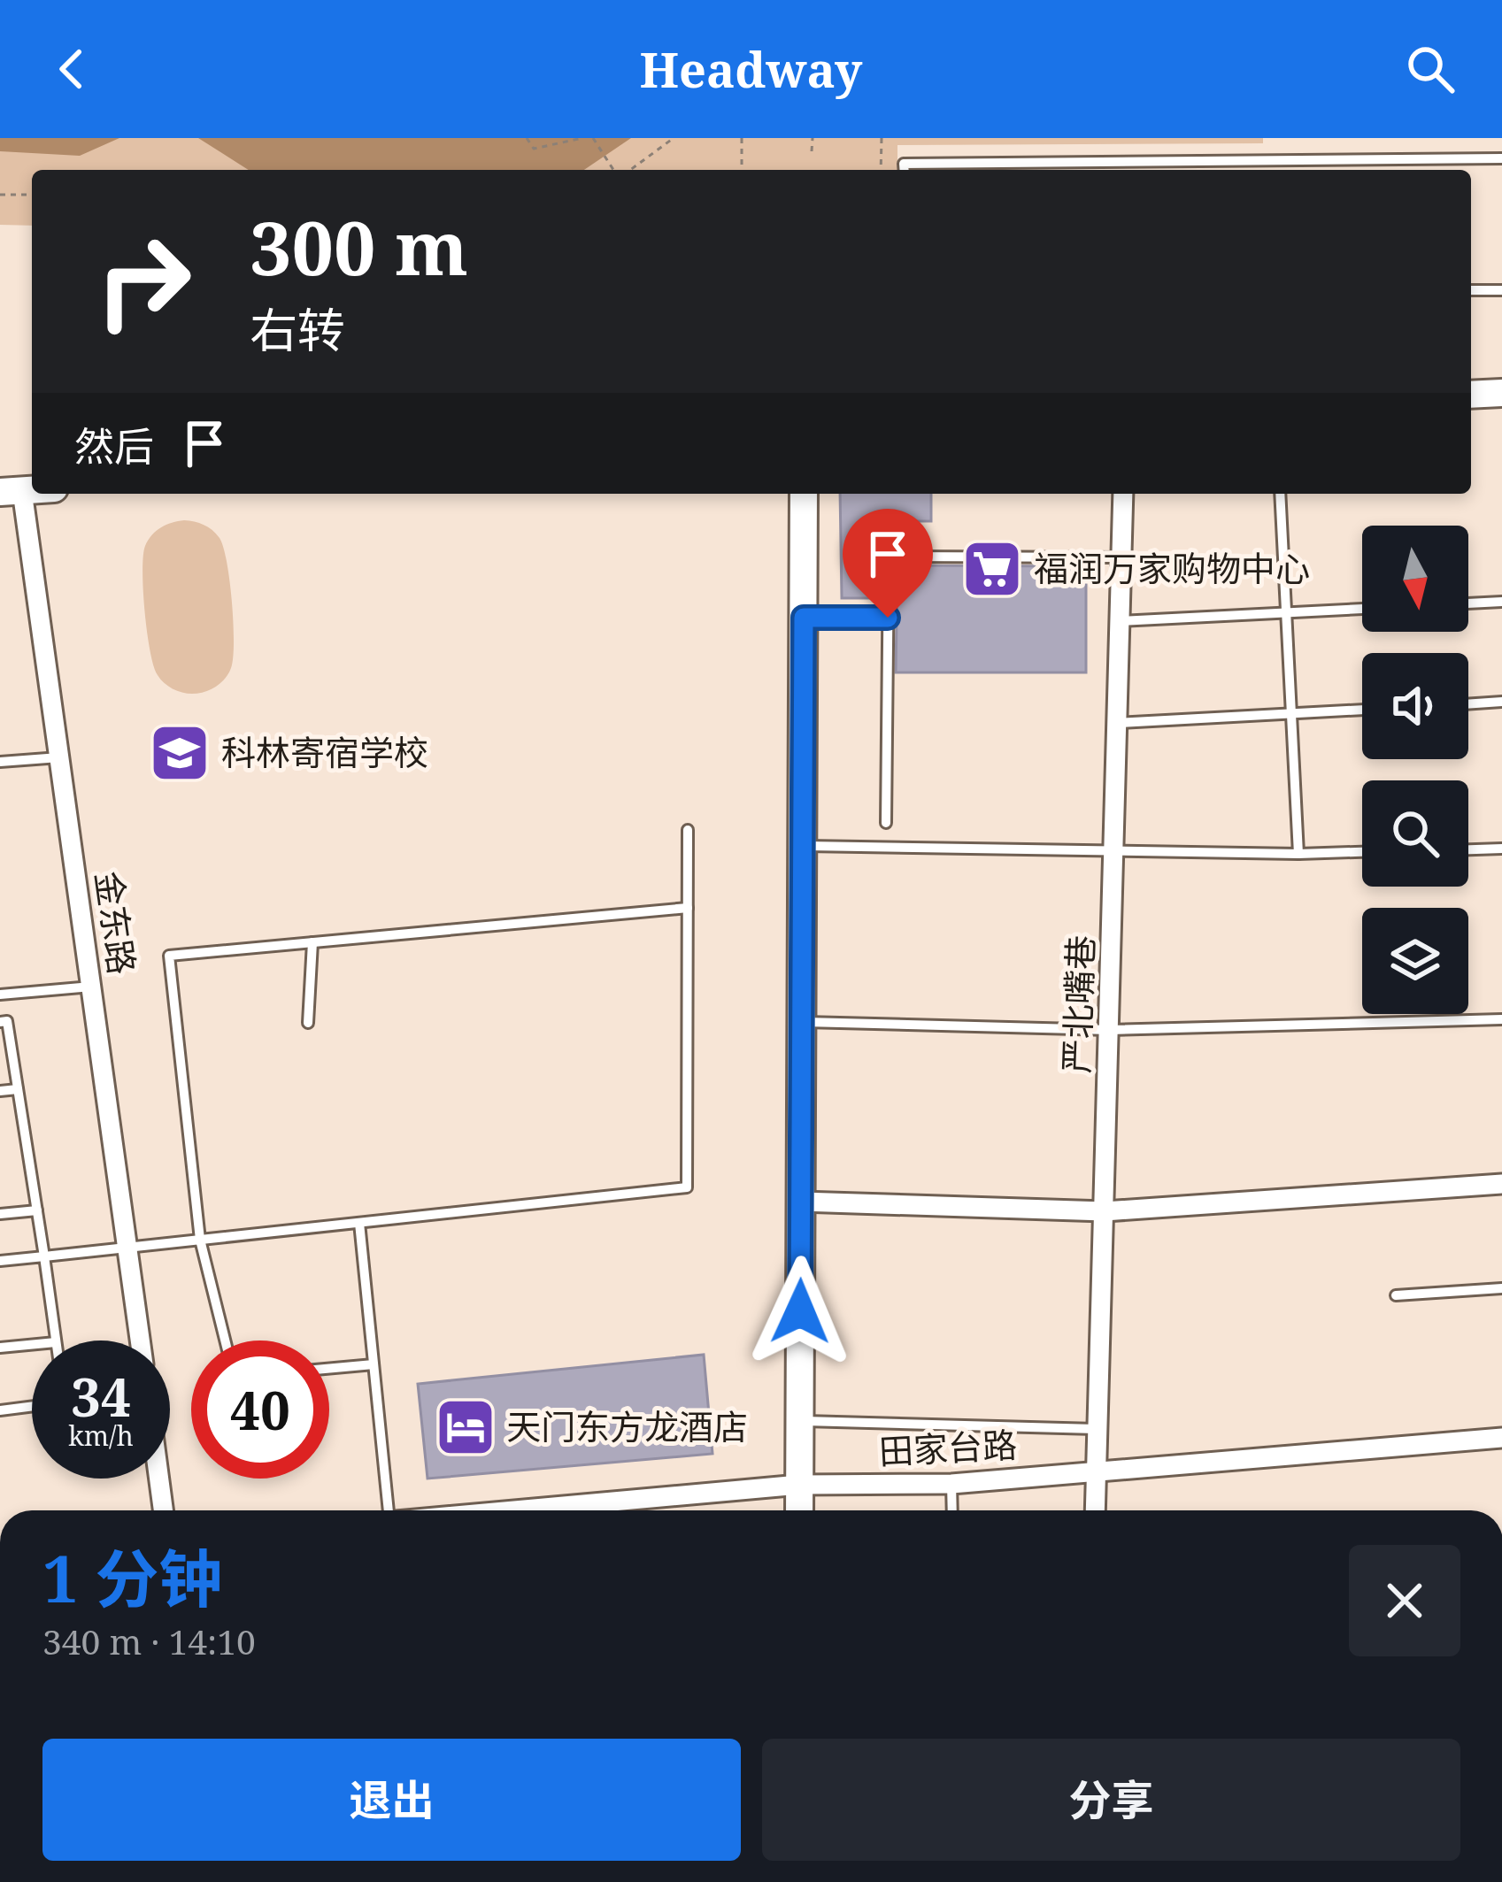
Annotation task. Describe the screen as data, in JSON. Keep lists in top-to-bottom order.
{
  "streets": {
    "street": ["金东路", "严北嘴巷", "田家台路"]
  },
  "crossings": [
    ["严北嘴巷", "田家台路"]
  ],
  "places": {
    "supermarket": ["福润万家购物中心"],
    "school or university": ["科林寄宿学校"],
    "hotel": ["天门东方龙酒店"]
  },
  "north": "bottom",
  "page": {
    "header": "Headway",
    "turn": ["300 m", "右转"],
    "then": "然后",
    "speed": "34 km/h",
    "limit": "40",
    "heading": ["1 分钟", "340 m · 14:10"],
    "buttons": ["退出", "分享"]
  }
}
